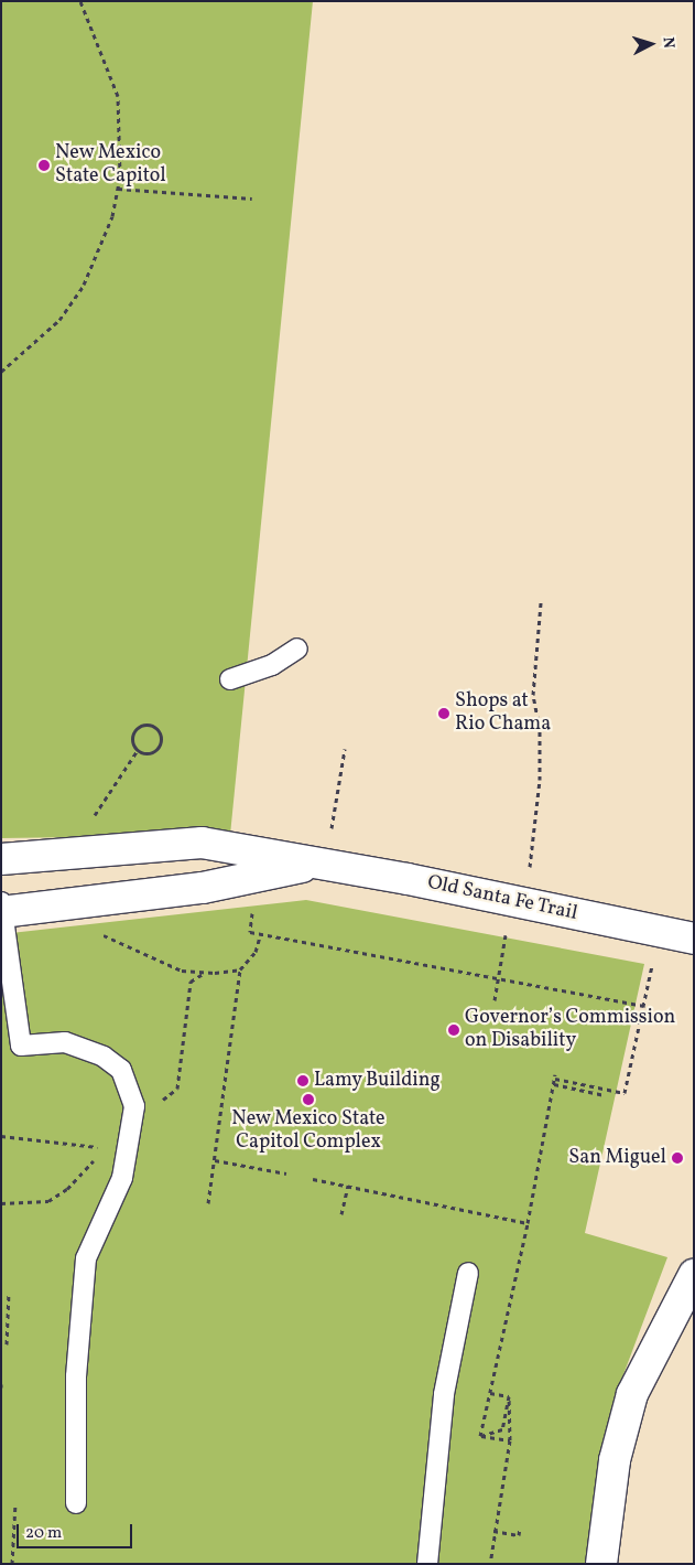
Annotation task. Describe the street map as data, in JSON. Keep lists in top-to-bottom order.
{
  "streets": {
    "street": ["Old Santa Fe Trail"]
  },
  "places": [
    "New Mexico State Capitol",
    "Shops at Rio Chama",
    "Governor’s Commission on Disability",
    "Lamy Building",
    "New Mexico State Capitol Complex",
    "San Miguel"
  ],
  "scale_bar": "20 m",
  "north": "right"
}
